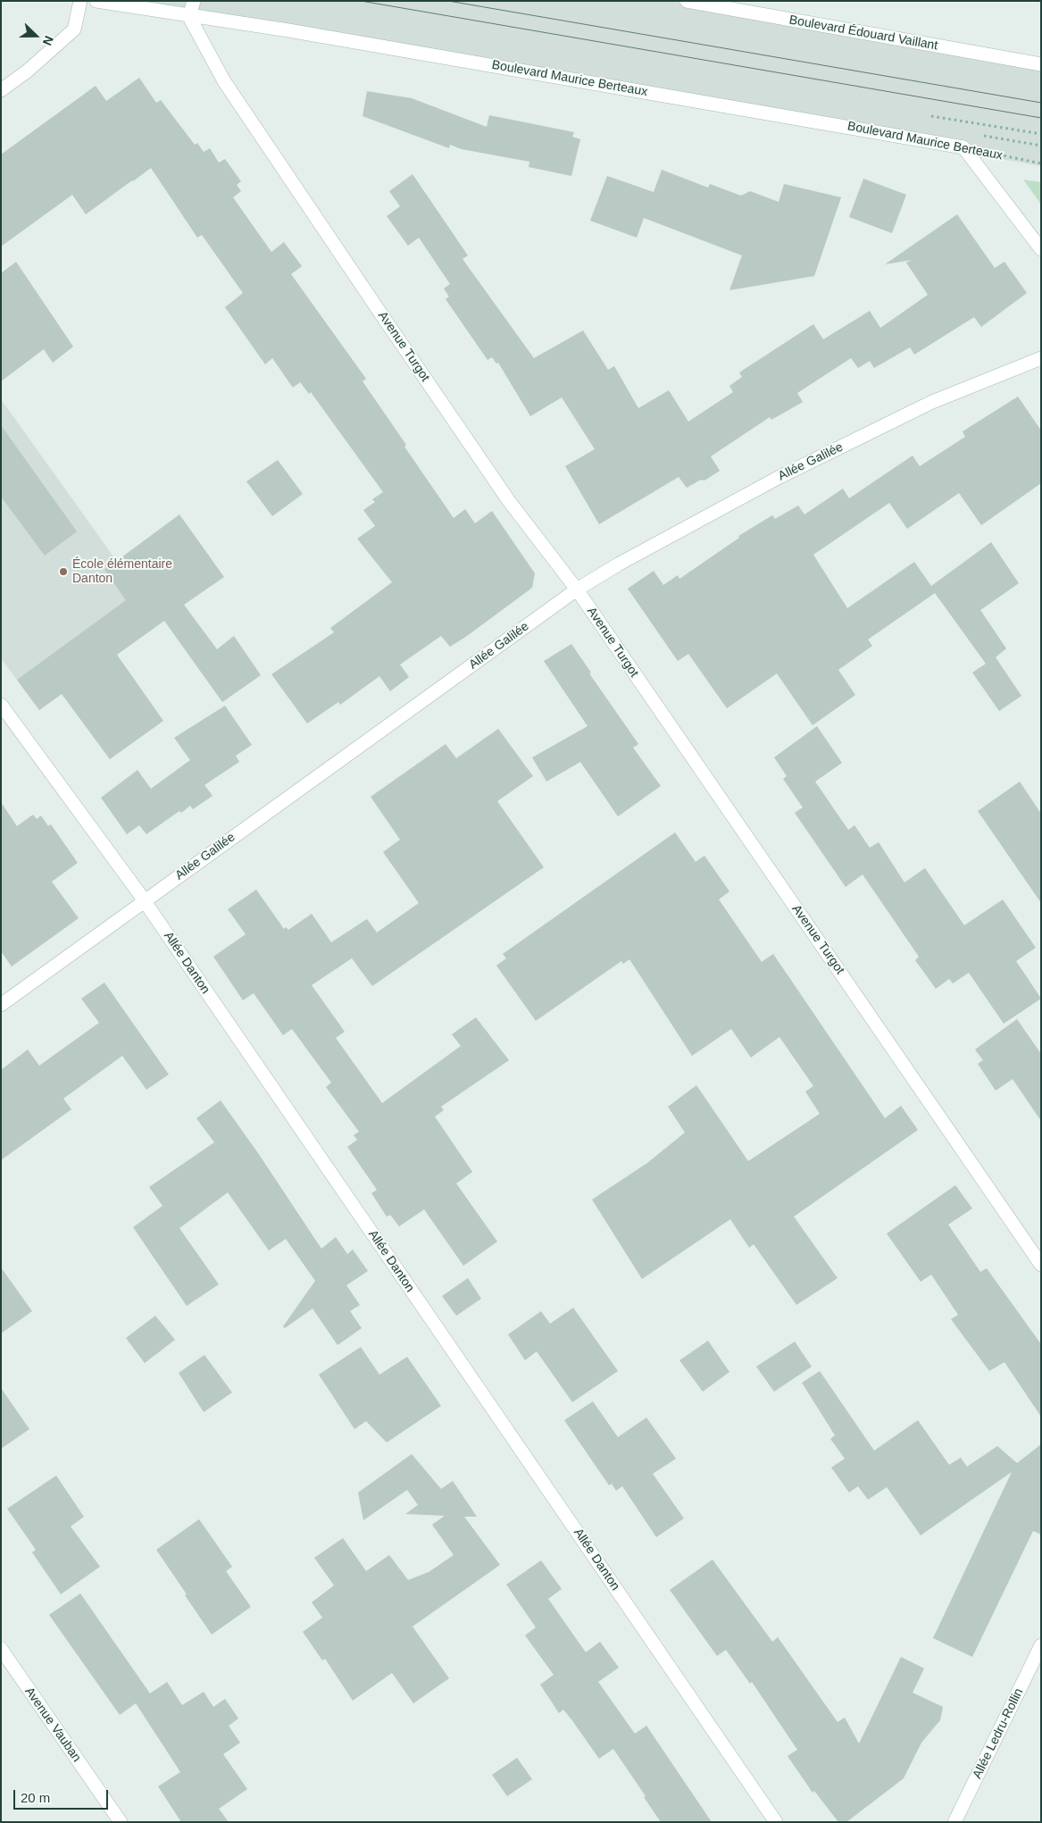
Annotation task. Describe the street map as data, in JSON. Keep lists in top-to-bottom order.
{
  "streets": {
    "street": [
      "Boulevard Édouard Vaillant",
      "Boulevard Maurice Berteaux",
      "Avenue Turgot",
      "Allée Galilée",
      "Allée Danton",
      "Avenue Vauban",
      "Allée Ledru-Rollin"
    ]
  },
  "crossings": [
    ["Boulevard Maurice Berteaux", "Avenue Turgot"],
    ["Avenue Turgot", "Allée Galilée"],
    ["Allée Galilée", "Allée Danton"]
  ],
  "places": ["École élémentaire Danton"],
  "scale_bar": "20 m",
  "north": "right"
}
